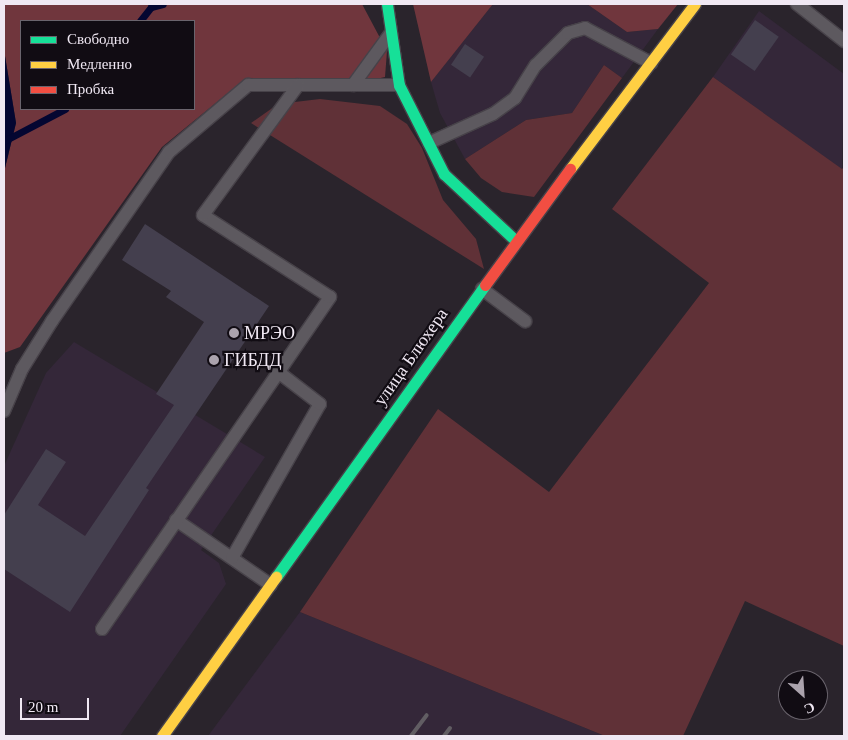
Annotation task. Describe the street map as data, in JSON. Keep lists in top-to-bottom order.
{
  "streets": {
    "main road": ["улица Блюхера"]
  },
  "places": ["МРЭО", "ГИБДД"],
  "legend": ["Свободно", "Медленно", "Пробка"],
  "scale_bar": "20 m",
  "north": "bottom right"
}
